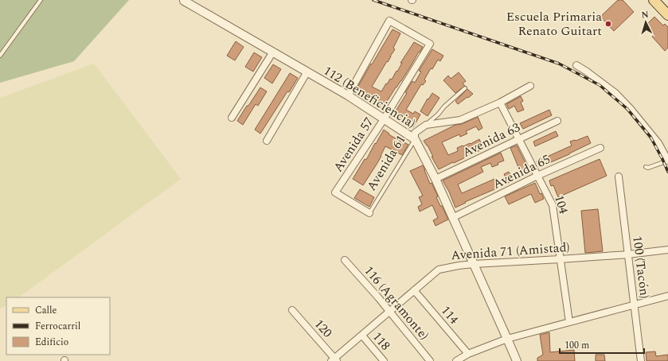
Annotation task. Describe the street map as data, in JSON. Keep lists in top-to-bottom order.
{
  "streets": {
    "street": [
      "112 (Beneficiencia)",
      "Avenida 63",
      "Avenida 57",
      "Avenida 61",
      "Avenida 65",
      "104",
      "Avenida 71 (Amistad)",
      "100 (Tacón)",
      "116 (Agramonte)",
      "114",
      "120",
      "118"
    ]
  },
  "crossings": [
    ["112 (Beneficiencia)", "Avenida 63"],
    ["112 (Beneficiencia)", "Avenida 57"],
    ["112 (Beneficiencia)", "Avenida 61"],
    ["112 (Beneficiencia)", "Avenida 65"],
    ["112 (Beneficiencia)", "Avenida 71 (Amistad)"],
    ["Avenida 63", "104"],
    ["Avenida 57", "Avenida 61"],
    ["Avenida 65", "104"],
    ["104", "Avenida 71 (Amistad)"],
    ["Avenida 71 (Amistad)", "100 (Tacón)"],
    ["Avenida 71 (Amistad)", "116 (Agramonte)"],
    ["Avenida 71 (Amistad)", "114"],
    ["Avenida 71 (Amistad)", "120"],
    ["Avenida 71 (Amistad)", "118"]
  ],
  "places": ["Escuela Primaria Renato Guitart"],
  "legend": ["Calle", "Ferrocarril", "Edificio"],
  "scale_bar": "100 m",
  "north": "top"
}
